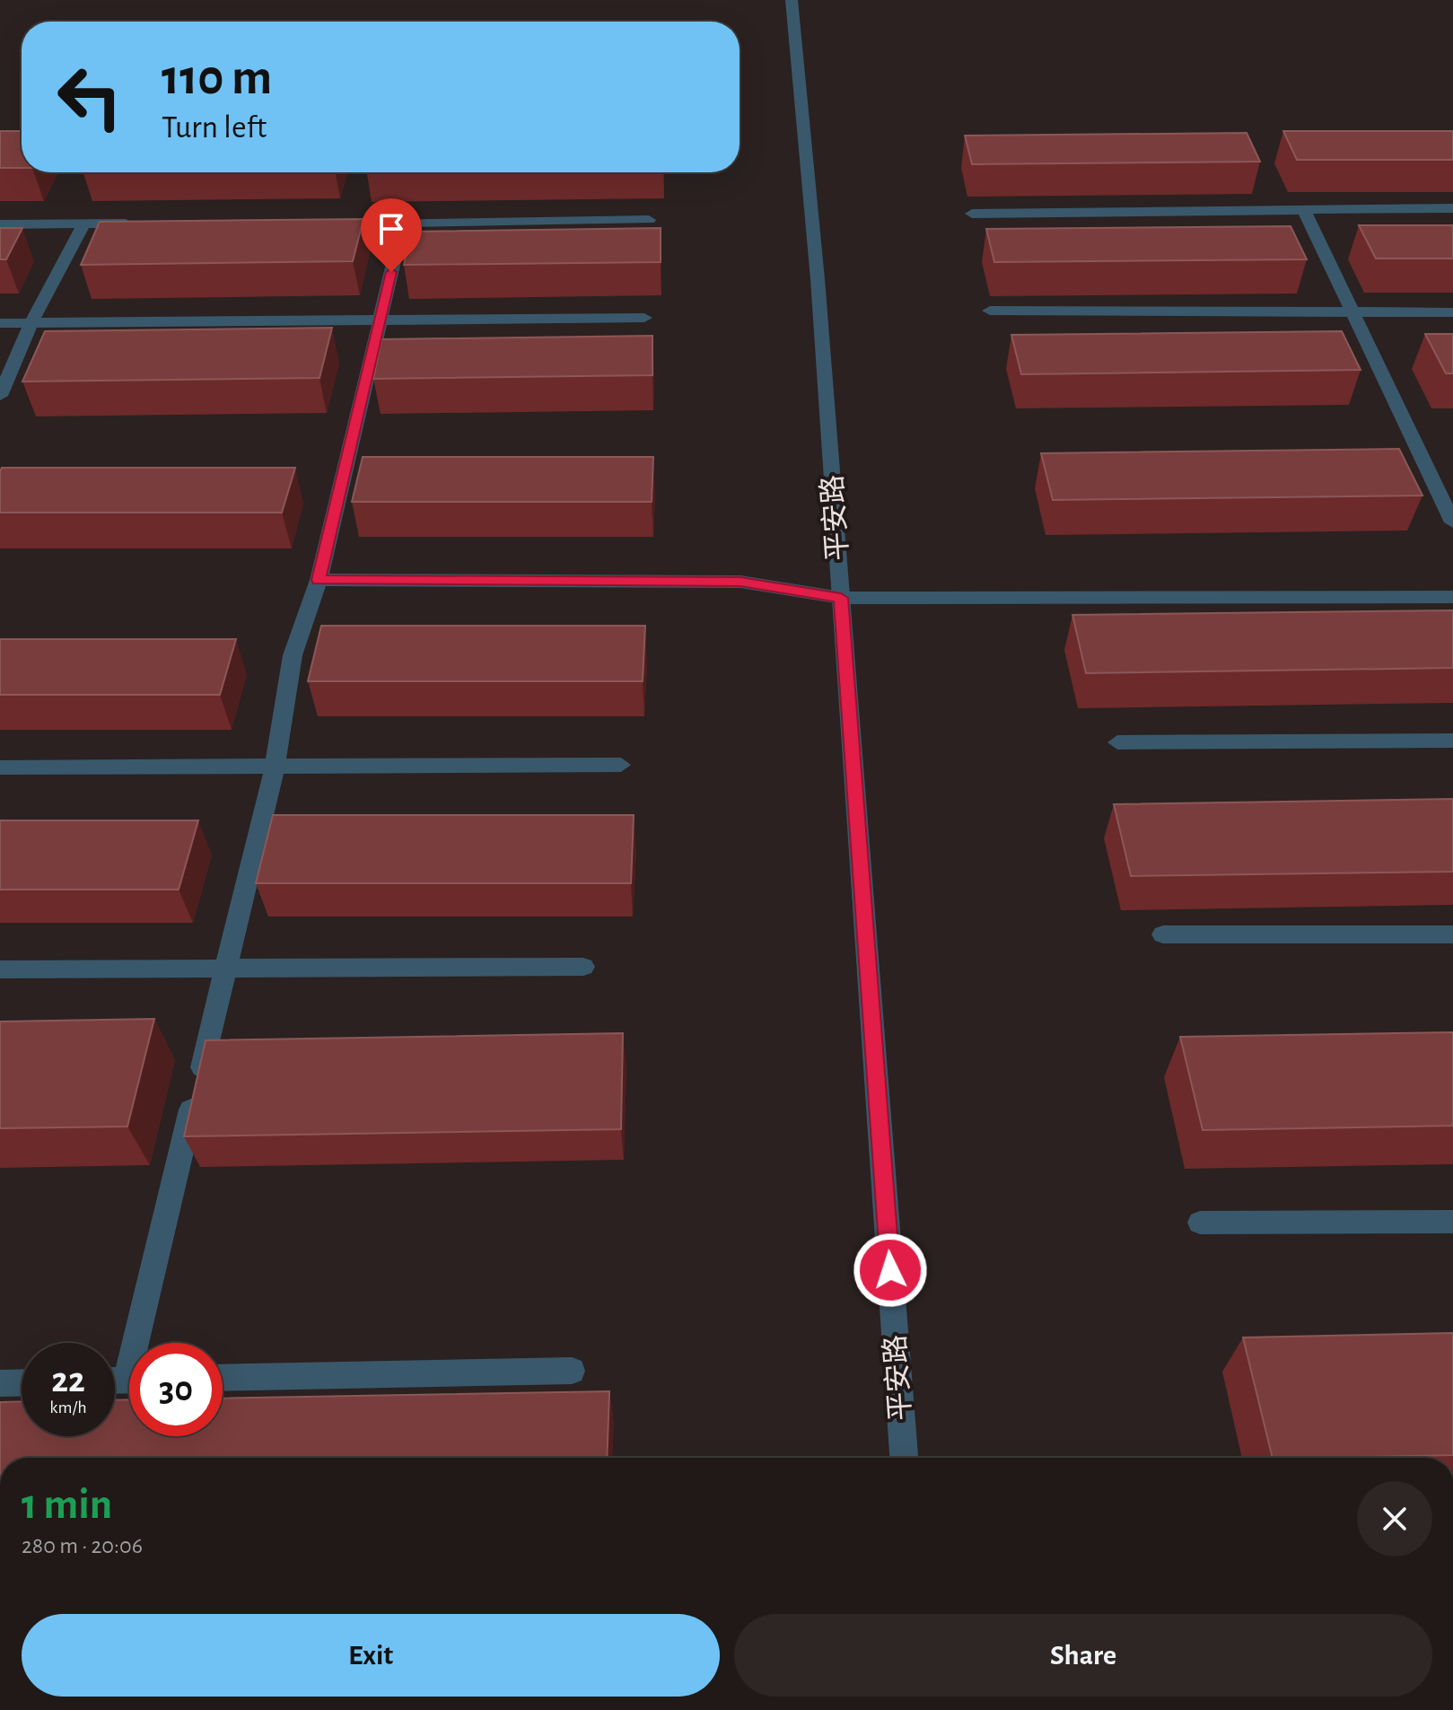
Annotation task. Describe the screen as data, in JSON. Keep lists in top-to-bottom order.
{
  "streets": {
    "street": ["平安路"]
  },
  "page": {
    "turn": ["110 m", "Turn left"],
    "speed": "22 km/h",
    "limit": "30",
    "heading": ["1 min", "280 m · 20:06"],
    "buttons": ["Exit", "Share"]
  }
}
